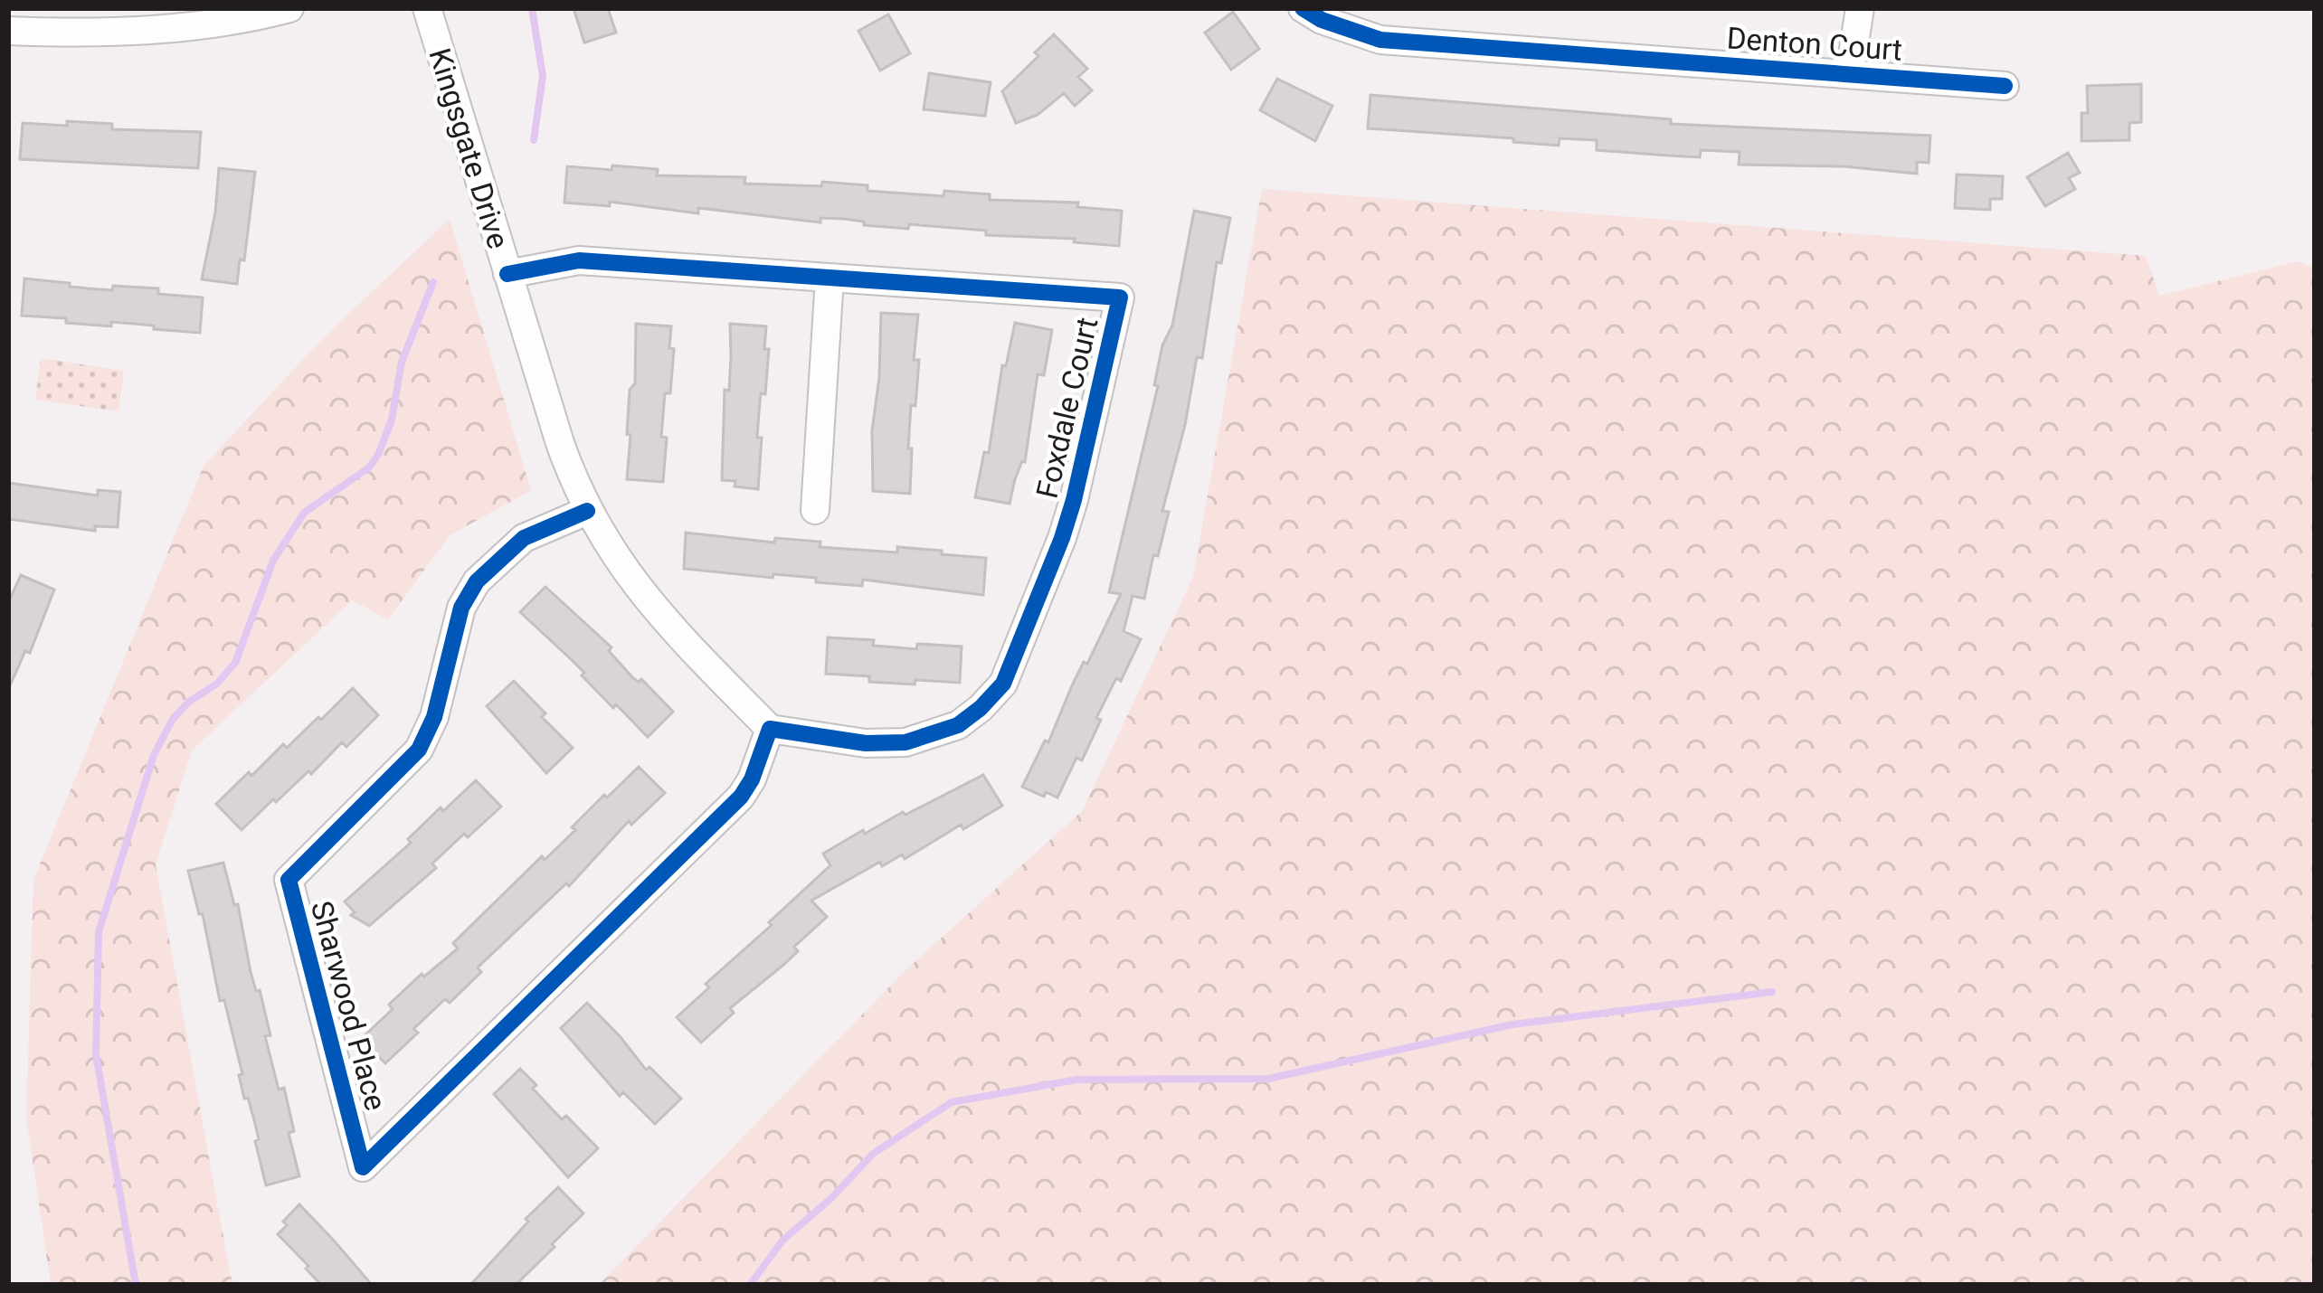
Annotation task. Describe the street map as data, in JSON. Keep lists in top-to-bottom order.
{
  "streets": {
    "street": [
      "Denton Court",
      "Kingsgate Drive",
      "Foxdale Court",
      "Sharwood Place"
    ]
  },
  "crossings": [
    ["Kingsgate Drive", "Foxdale Court"],
    ["Kingsgate Drive", "Sharwood Place"],
    ["Foxdale Court", "Sharwood Place"]
  ]
}
